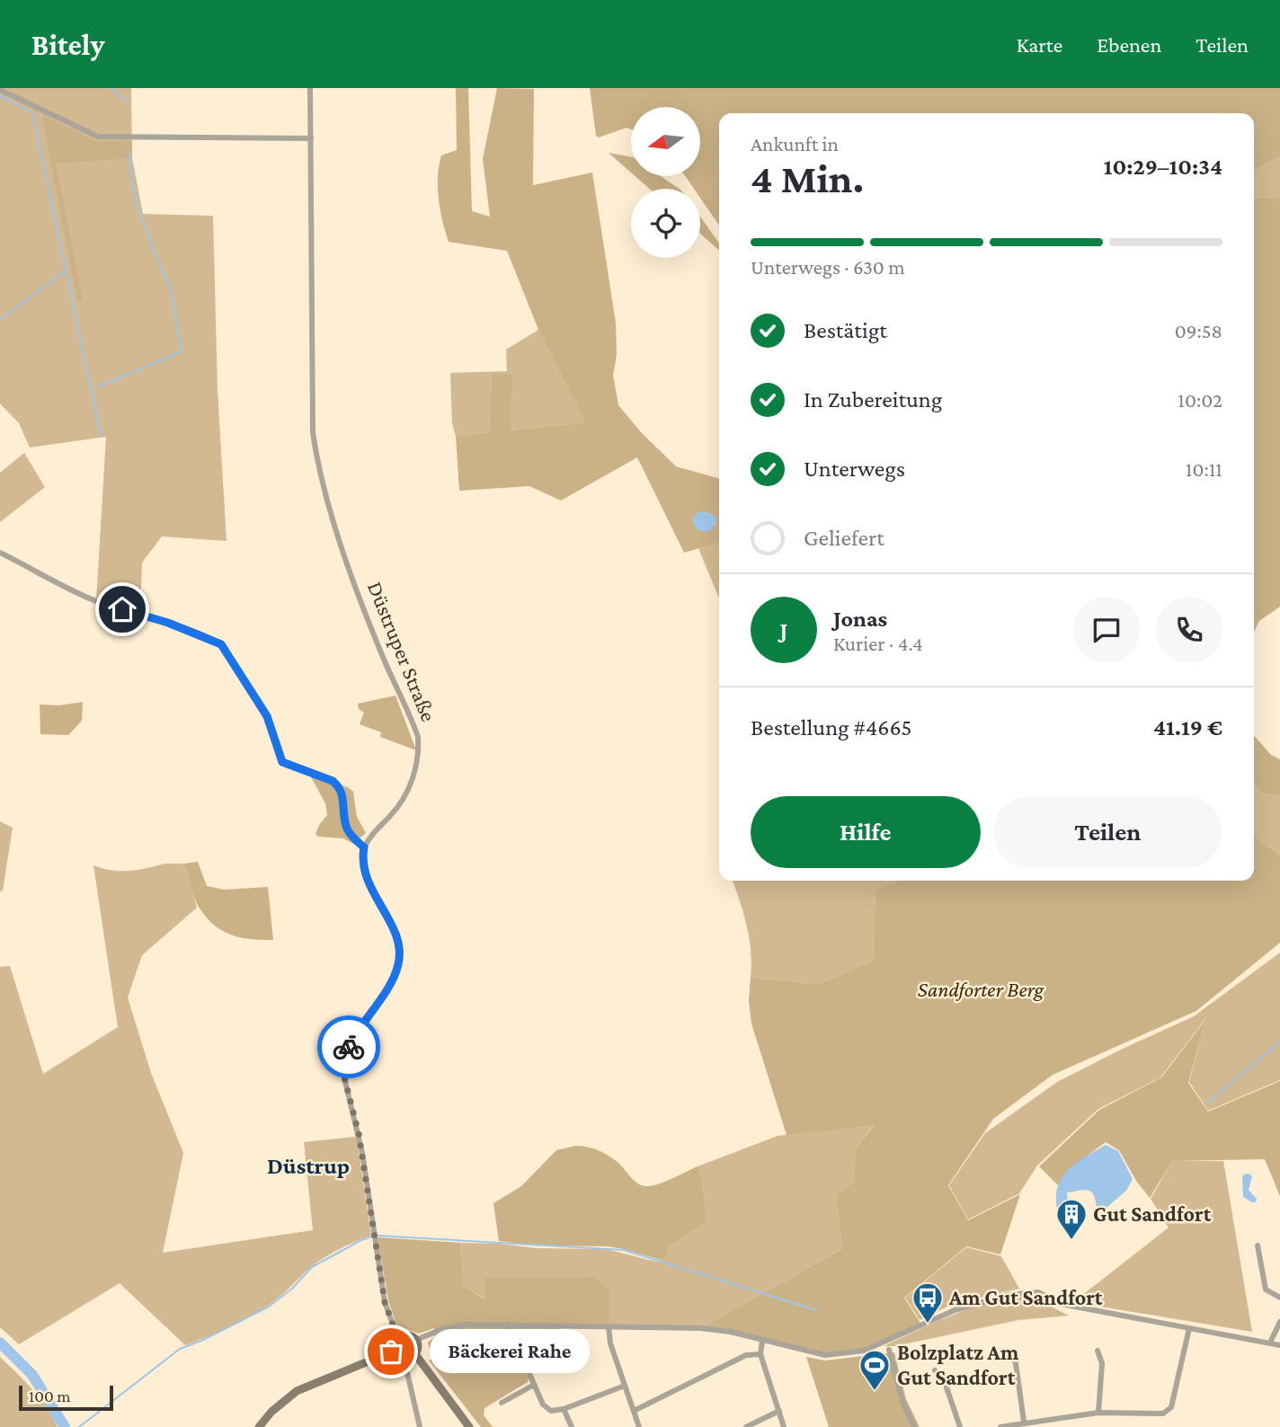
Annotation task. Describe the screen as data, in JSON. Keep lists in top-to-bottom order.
{
  "streets": {
    "street": ["Düstruper Straße"]
  },
  "districts": ["Düstrup"],
  "parks": ["Sandforter Berg"],
  "places": {
    "building": ["Gut Sandfort"],
    "bus stop": ["Am Gut Sandfort"],
    "other": ["Bäckerei Rahe"],
    "sports": ["Bolzplatz Am Gut Sandfort"]
  },
  "scale_bar": "100 m",
  "north": "left",
  "page": {
    "header": "Bitely",
    "nav": ["Karte", "Ebenen", "Teilen"],
    "heading": ["4 Min.", "Ankunft in", "10:29–10:34"],
    "panel": [
      "Jonas",
      "Kurier · 4.4",
      "Bestellung #4665",
      "41.19 €"
    ],
    "bar": "Unterwegs · 630 m",
    "list": [
      ["Bestätigt", "09:58"],
      ["In Zubereitung", "10:02"],
      ["Unterwegs", "10:11"],
      "Geliefert"
    ],
    "round": "J",
    "buttons": ["Hilfe", "Teilen"],
    "bubble": "Bäckerei Rahe",
    "scale": "100 m"
  }
}
